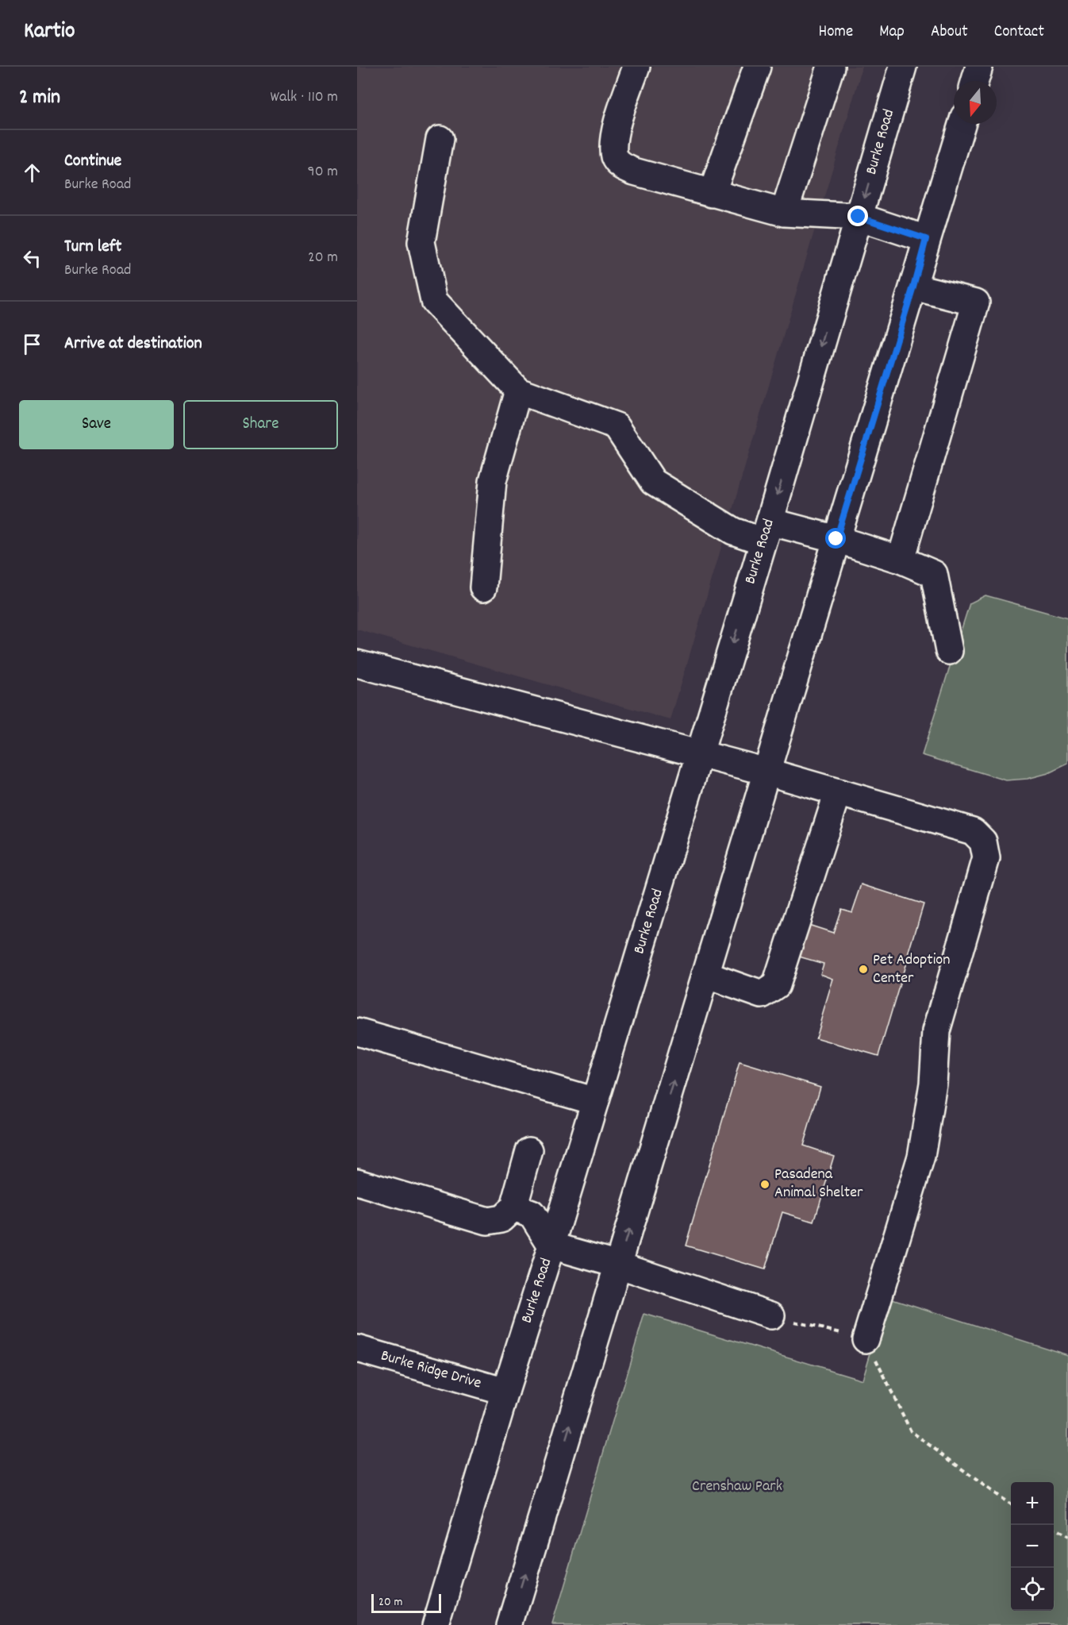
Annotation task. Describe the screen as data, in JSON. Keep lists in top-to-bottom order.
{
  "streets": {
    "main road": ["Burke Road", "Burke Ridge Drive"]
  },
  "crossings": [
    ["Burke Road", "Burke Ridge Drive"]
  ],
  "parks": ["Crenshaw Park"],
  "places": ["Pet Adoption Center", "Pasadena Animal Shelter"],
  "scale_bar": "20 m",
  "north": "bottom",
  "page": {
    "header": "Kartio",
    "nav": [
      "Home",
      "Map",
      "About",
      "Contact"
    ],
    "heading": ["2 min", "Walk · 110 m"],
    "list": [
      ["Continue", "Burke Road", "90 m"],
      ["Turn left", "Burke Road", "20 m"],
      "Arrive at destination"
    ],
    "buttons": ["Save", "Share"],
    "map_buttons": ["+", "−"],
    "scale": "20 m"
  }
}
